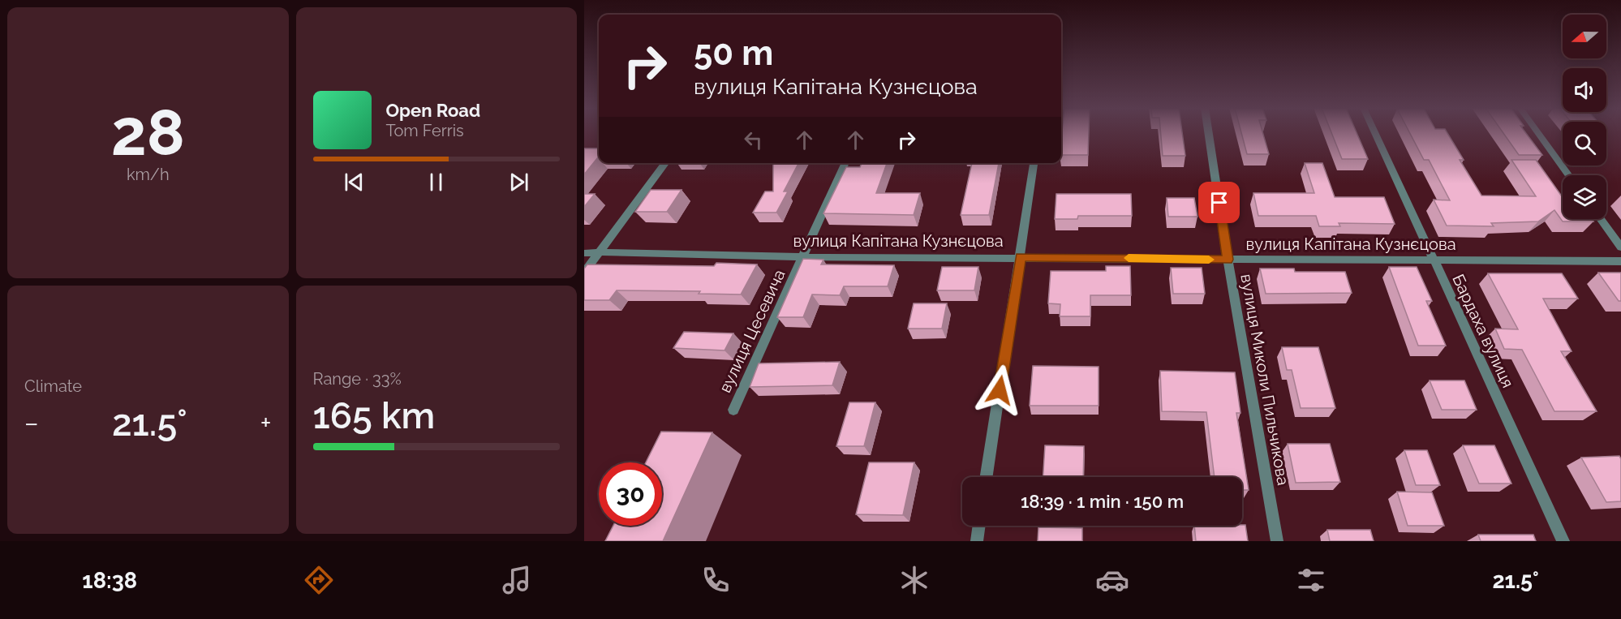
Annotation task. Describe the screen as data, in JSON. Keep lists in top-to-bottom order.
{
  "streets": {
    "street": [
      "вулиця Капітана Кузнєцова",
      "вулиця Цесевича",
      "Бардаха вулиця",
      "вулиця Миколи Пильчикова"
    ]
  },
  "crossings": [
    ["вулиця Капітана Кузнєцова", "вулиця Цесевича"],
    ["вулиця Капітана Кузнєцова", "Бардаха вулиця"],
    ["вулиця Капітана Кузнєцова", "вулиця Миколи Пильчикова"]
  ],
  "north": "left",
  "page": {
    "tile": [
      ["28", "km/h"],
      "Climate",
      ["Range · 33%", "165 km"]
    ],
    "turn": ["50 m", "вулиця Капітана Кузнєцова"],
    "song": ["Open Road", "Tom Ferris"],
    "heat": ["−", "21.5°", "+"],
    "limit": "30",
    "trip": "18:39 · 1 min · 150 m",
    "tabs": ["18:38", "21.5°"]
  }
}
